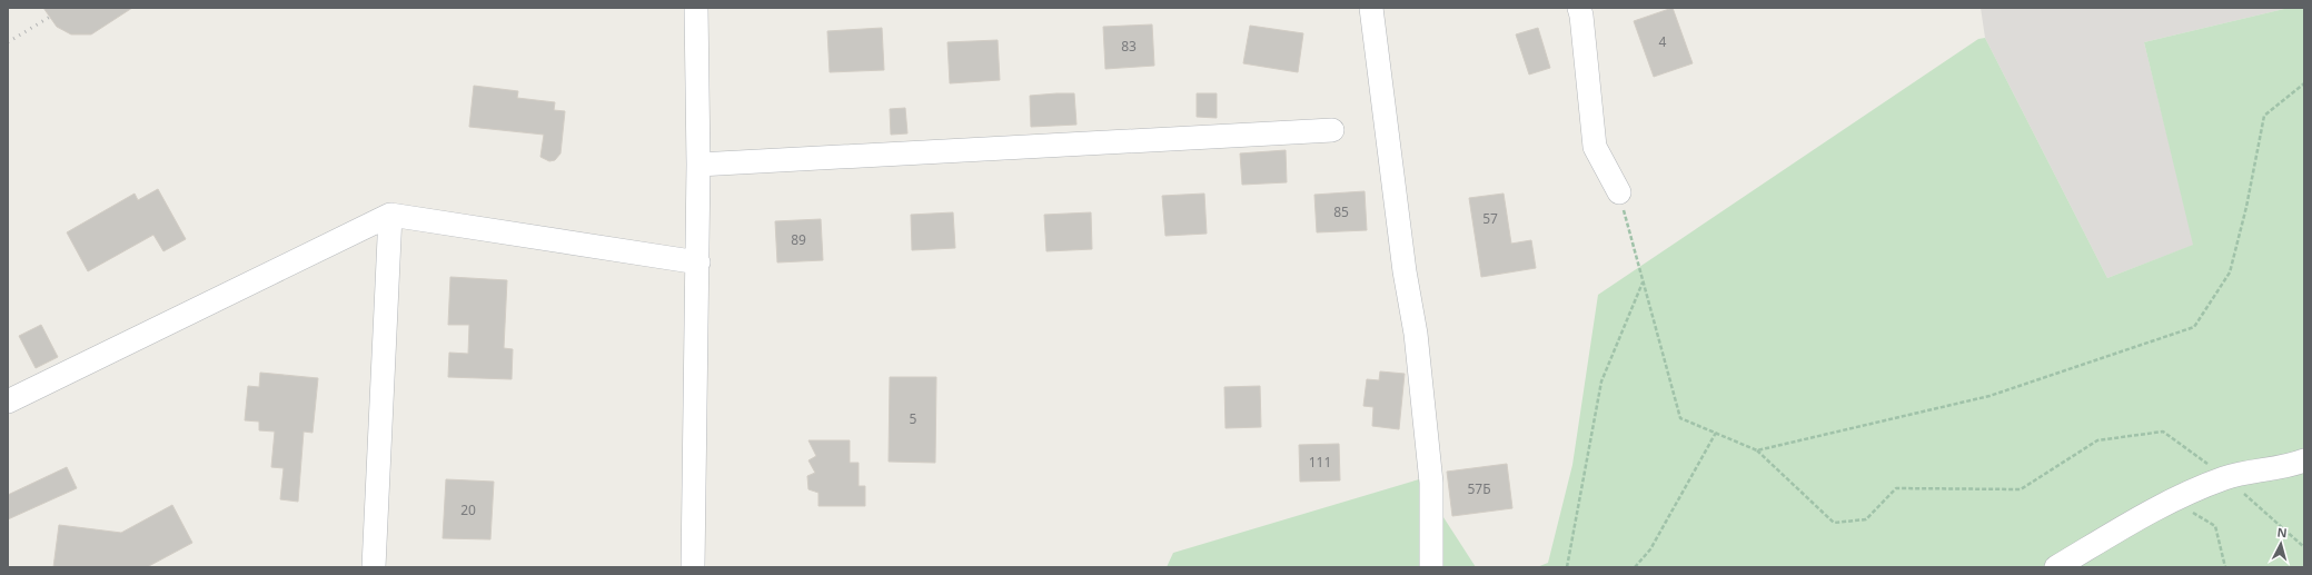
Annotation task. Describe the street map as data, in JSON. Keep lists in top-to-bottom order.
{
  "house_numbers": [
    "4",
    "83",
    "85",
    "57",
    "89",
    "5",
    "111",
    "57Б",
    "20"
  ],
  "north": "top"
}
